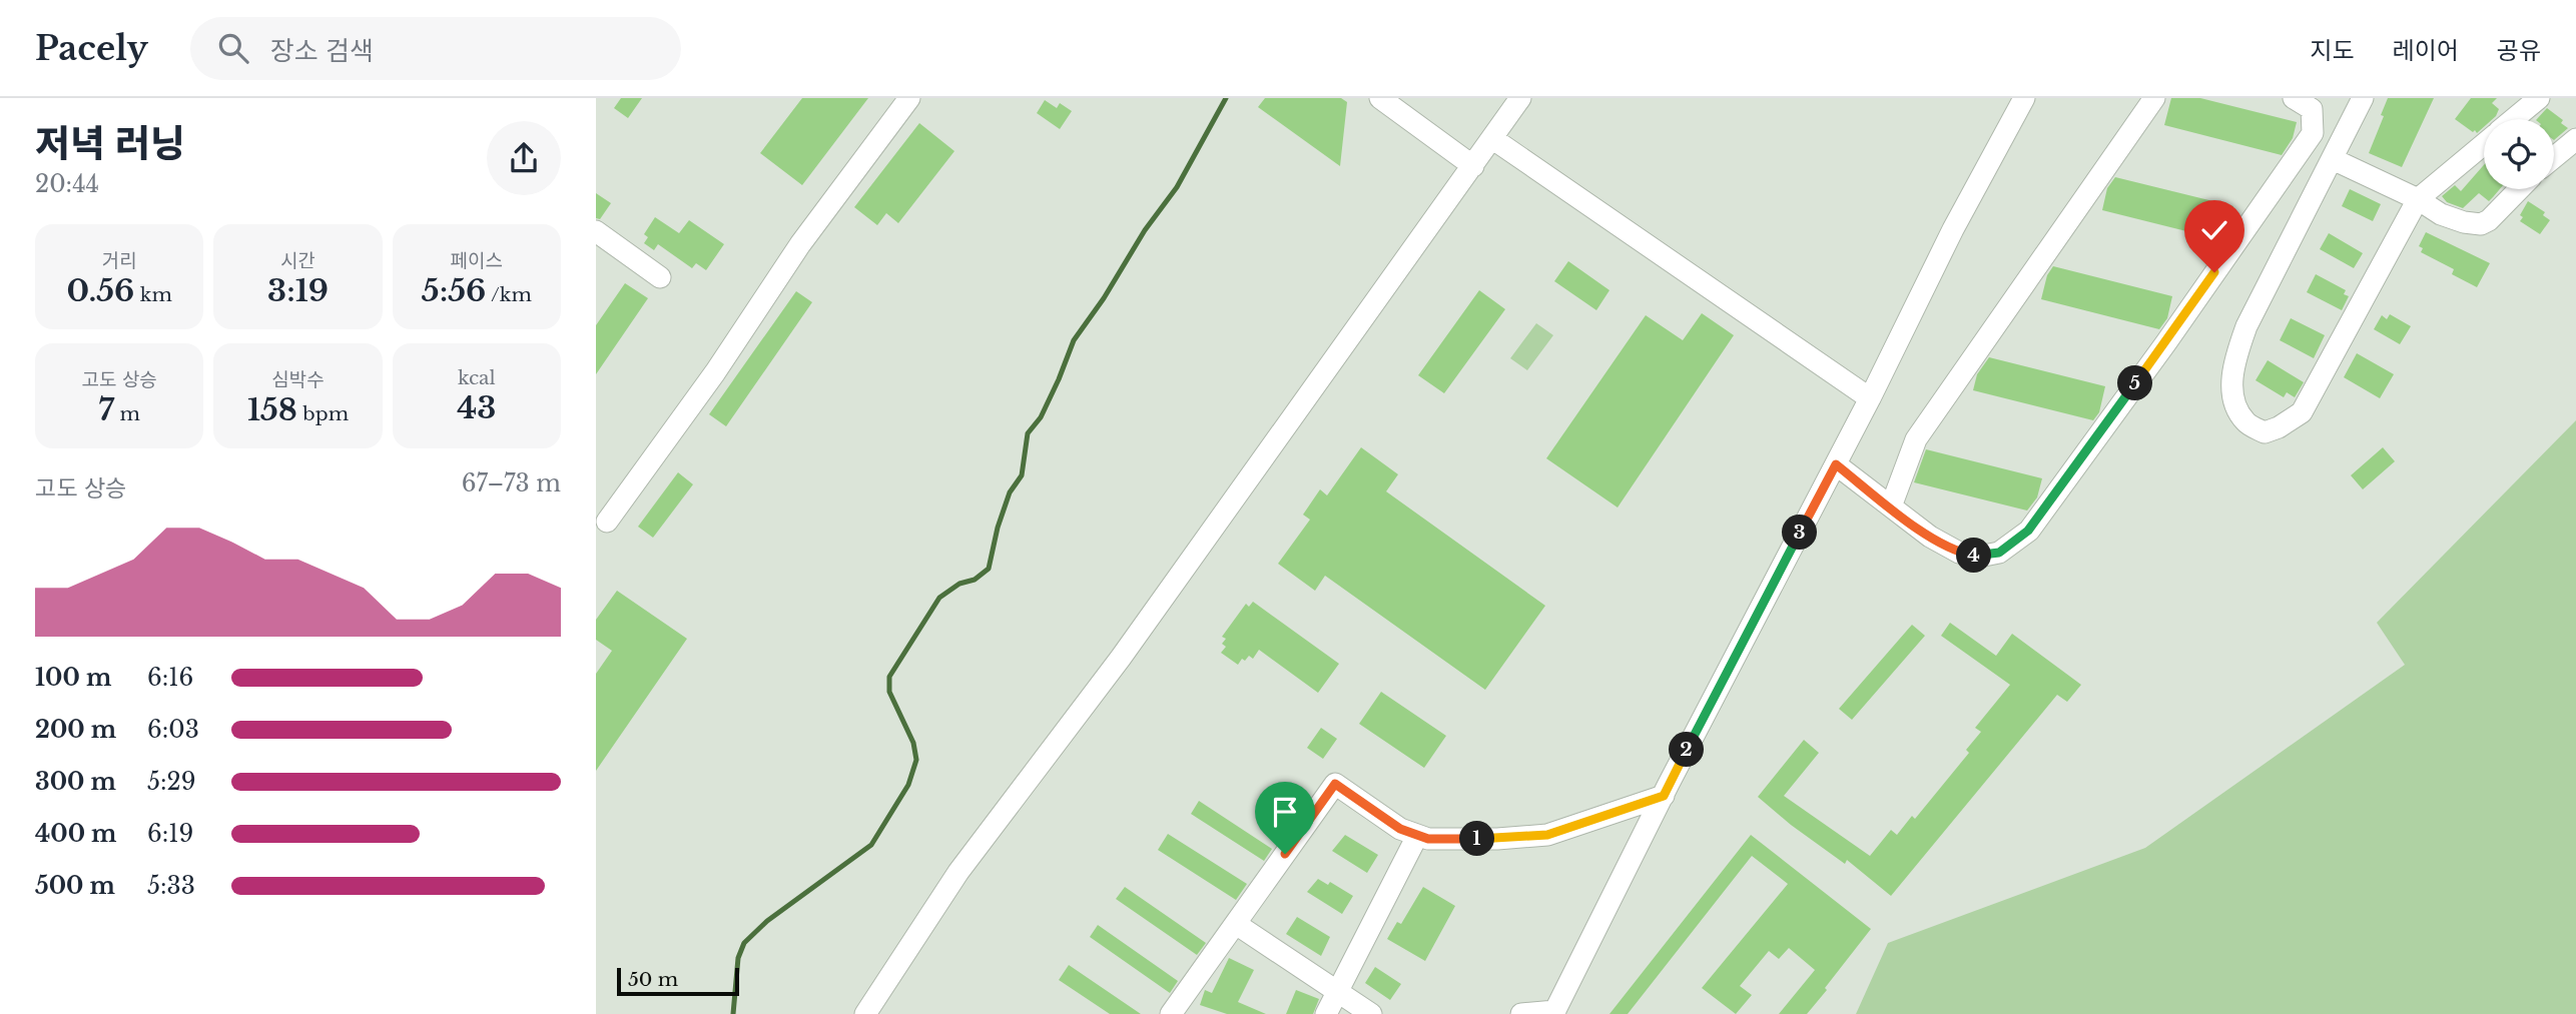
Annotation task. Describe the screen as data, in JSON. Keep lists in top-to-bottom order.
{
  "scale_bar": "50 m",
  "page": {
    "header": "Pacely",
    "search": "장소 검색",
    "nav": ["지도", "레이어", "공유"],
    "heading": ["저녁 러닝", "20:44"],
    "stats": [
      ["거리", "0.56 km"],
      ["시간", "3:19"],
      ["페이스", "5:56 /km"],
      ["고도 상승", "7 m"],
      ["심박수", "158 bpm"],
      ["kcal", "43"]
    ],
    "pins": [
      "5",
      "3",
      "4",
      "2",
      "1"
    ],
    "chart": ["고도 상승", "67–73 m"],
    "list": [
      {
        "name": "100 m",
        "note": "6:16"
      },
      {
        "name": "200 m",
        "note": "6:03"
      },
      {
        "name": "300 m",
        "note": "5:29"
      },
      {
        "name": "400 m",
        "note": "6:19"
      },
      {
        "name": "500 m",
        "note": "5:33"
      }
    ],
    "scale": "50 m"
  }
}
